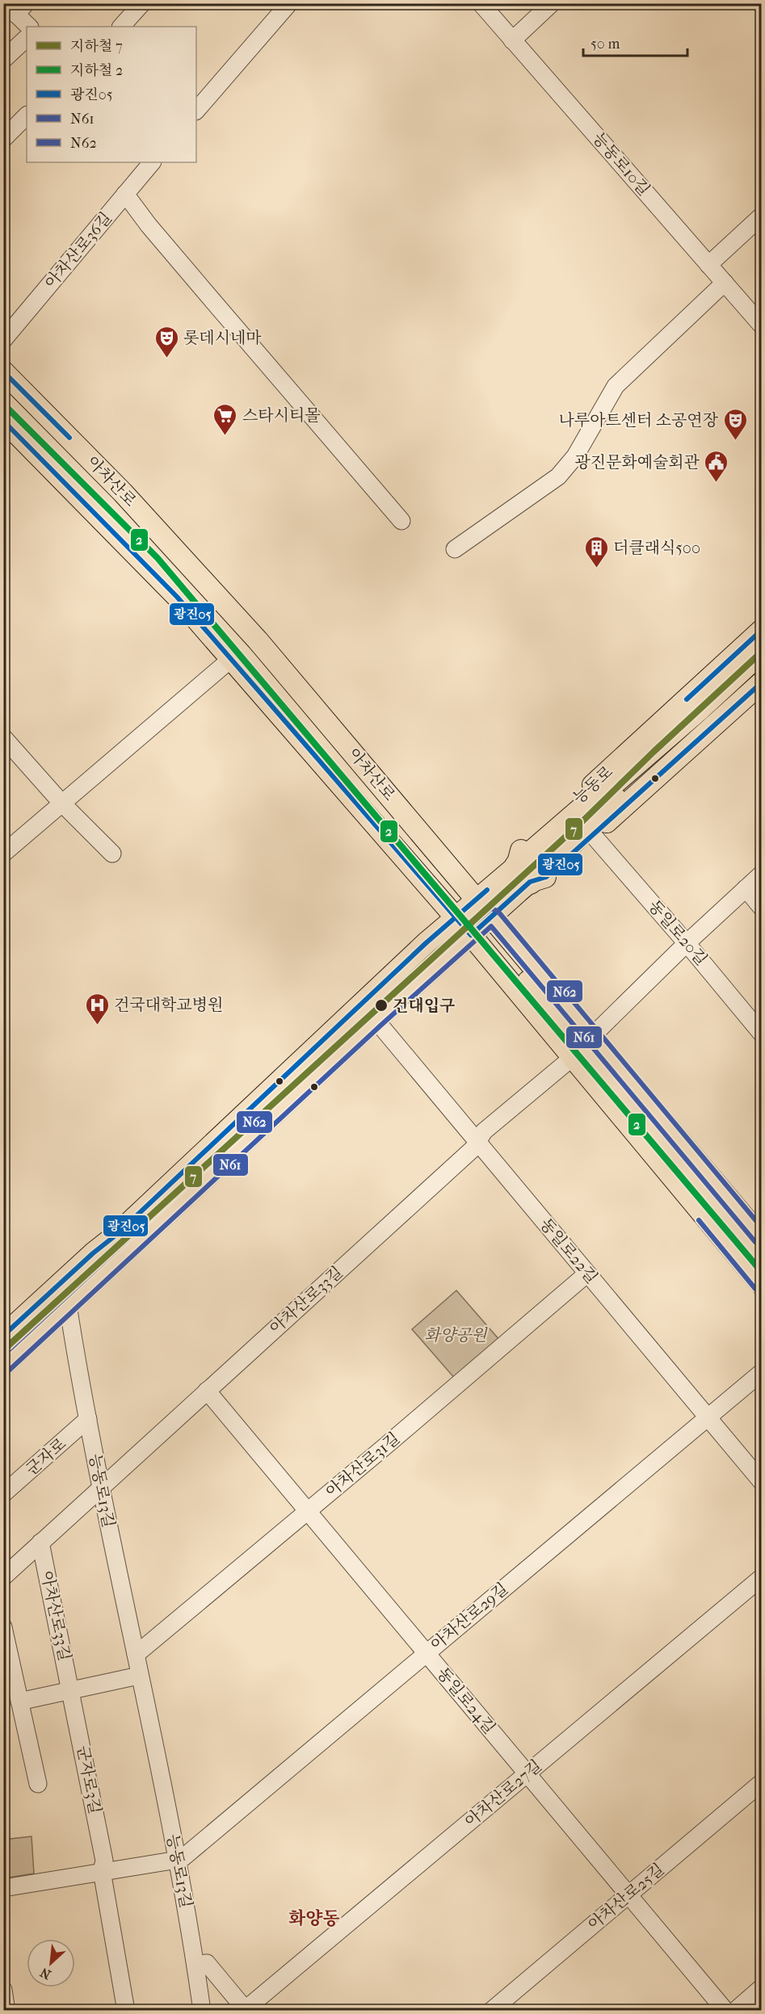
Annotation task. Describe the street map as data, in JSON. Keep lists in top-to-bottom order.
{
  "streets": {
    "main road": ["아차산로", "능동로"],
    "street": [
      "능동로10길",
      "아차산로36길",
      "동일로20길",
      "동일로22길",
      "아차산로33길",
      "군자로",
      "아차산로31길",
      "능동로13길",
      "아차산로29길",
      "동일로24길",
      "군자로3길",
      "아차산로27길",
      "아차산로25길"
    ]
  },
  "crossings": [
    ["아차산로", "능동로"],
    ["아차산로", "아차산로33길"],
    ["능동로", "동일로20길"],
    ["능동로", "동일로22길"],
    ["능동로", "능동로13길"],
    ["동일로22길", "아차산로33길"],
    ["동일로22길", "아차산로31길"],
    ["동일로22길", "아차산로29길"],
    ["아차산로33길", "능동로13길"],
    ["아차산로33길", "동일로24길"],
    ["아차산로33길", "군자로3길"],
    ["군자로", "능동로13길"],
    ["아차산로31길", "능동로13길"],
    ["아차산로31길", "동일로24길"],
    ["능동로13길", "아차산로29길"],
    ["아차산로29길", "동일로24길"],
    ["동일로24길", "아차산로27길"],
    ["동일로24길", "아차산로25길"]
  ],
  "districts": ["화양동"],
  "parks": ["화양공원"],
  "places": {
    "theatre": ["롯데시네마", "나루아트센터 소공연장"],
    "supermarket": ["스타시티몰"],
    "public building": ["광진문화예술회관"],
    "building": ["더클래식500"],
    "other": ["건대입구"],
    "hospital": ["건국대학교병원"]
  },
  "lines": [
    "transit line 광진05",
    "metro line 2",
    "metro line 7",
    "transit line N62",
    "transit line N61"
  ],
  "legend": [
    "지하철 7",
    "지하철 2",
    "광진05",
    "N61",
    "N62"
  ],
  "scale_bar": "50 m",
  "north": "bottom left"
}
